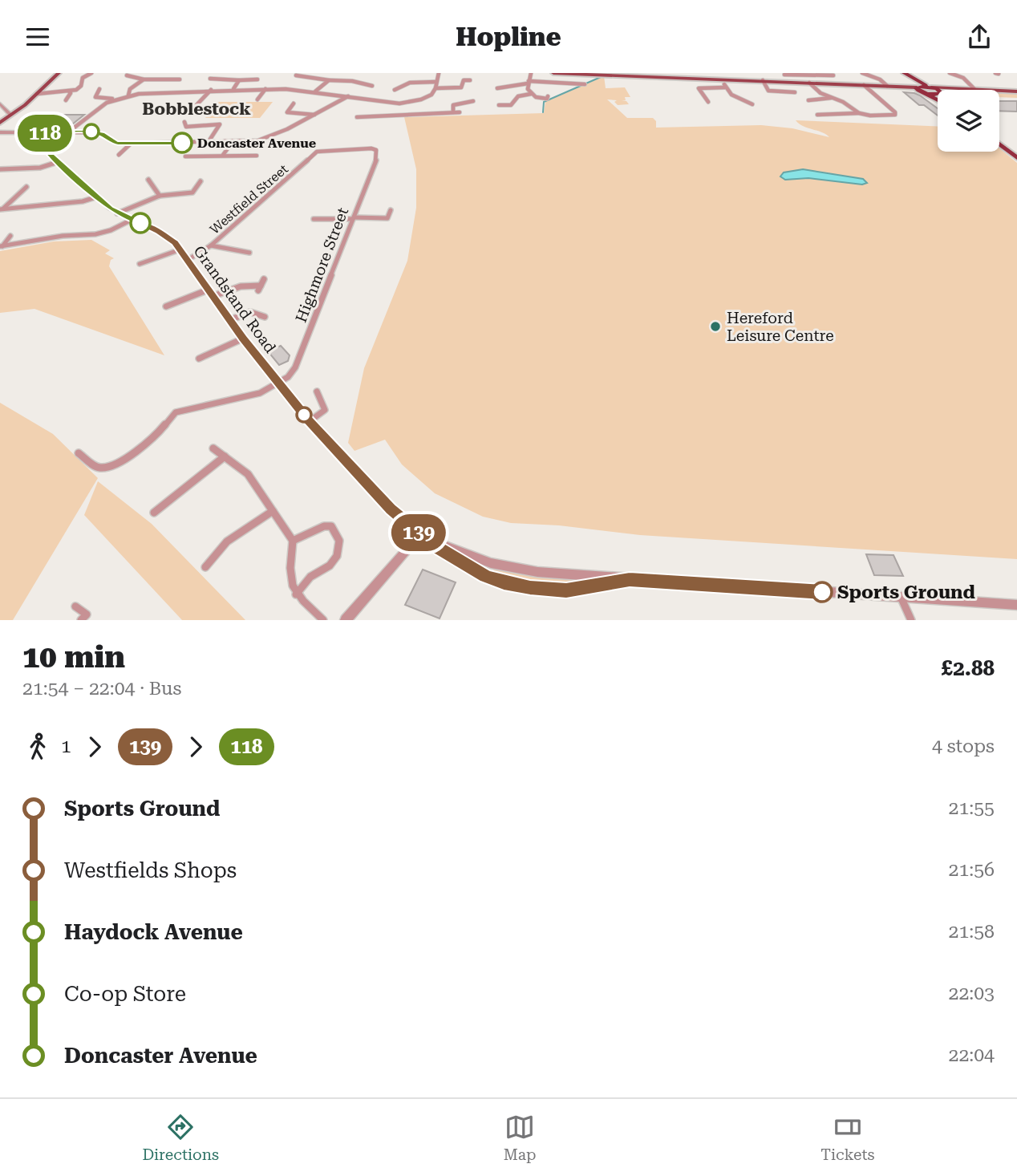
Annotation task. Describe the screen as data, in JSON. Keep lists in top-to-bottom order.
{
  "streets": {
    "street": ["Westfield Street", "Highmore Street", "Grandstand Road"]
  },
  "crossings": [
    ["Westfield Street", "Highmore Street"],
    ["Westfield Street", "Grandstand Road"],
    ["Highmore Street", "Grandstand Road"]
  ],
  "districts": ["Bobblestock"],
  "places": ["Doncaster Avenue", "Hereford Leisure Centre", "Sports Ground"],
  "lines": ["bus line 118", "bus line 139"],
  "page": {
    "header": "Hopline",
    "on_map": ["139", "118"],
    "heading": ["10 min", "21:54 – 22:04 · Bus", "£2.88"],
    "legs": [
      "1",
      "139",
      "118",
      "4 stops"
    ],
    "list": [
      {
        "name": "Sports Ground",
        "value": "21:55"
      },
      {
        "name": "Westfields Shops",
        "value": "21:56"
      },
      {
        "name": "Haydock Avenue",
        "value": "21:58"
      },
      {
        "name": "Co-op Store",
        "value": "22:03"
      },
      {
        "name": "Doncaster Avenue",
        "value": "22:04"
      }
    ],
    "tabs": ["Directions", "Map", "Tickets"]
  }
}
